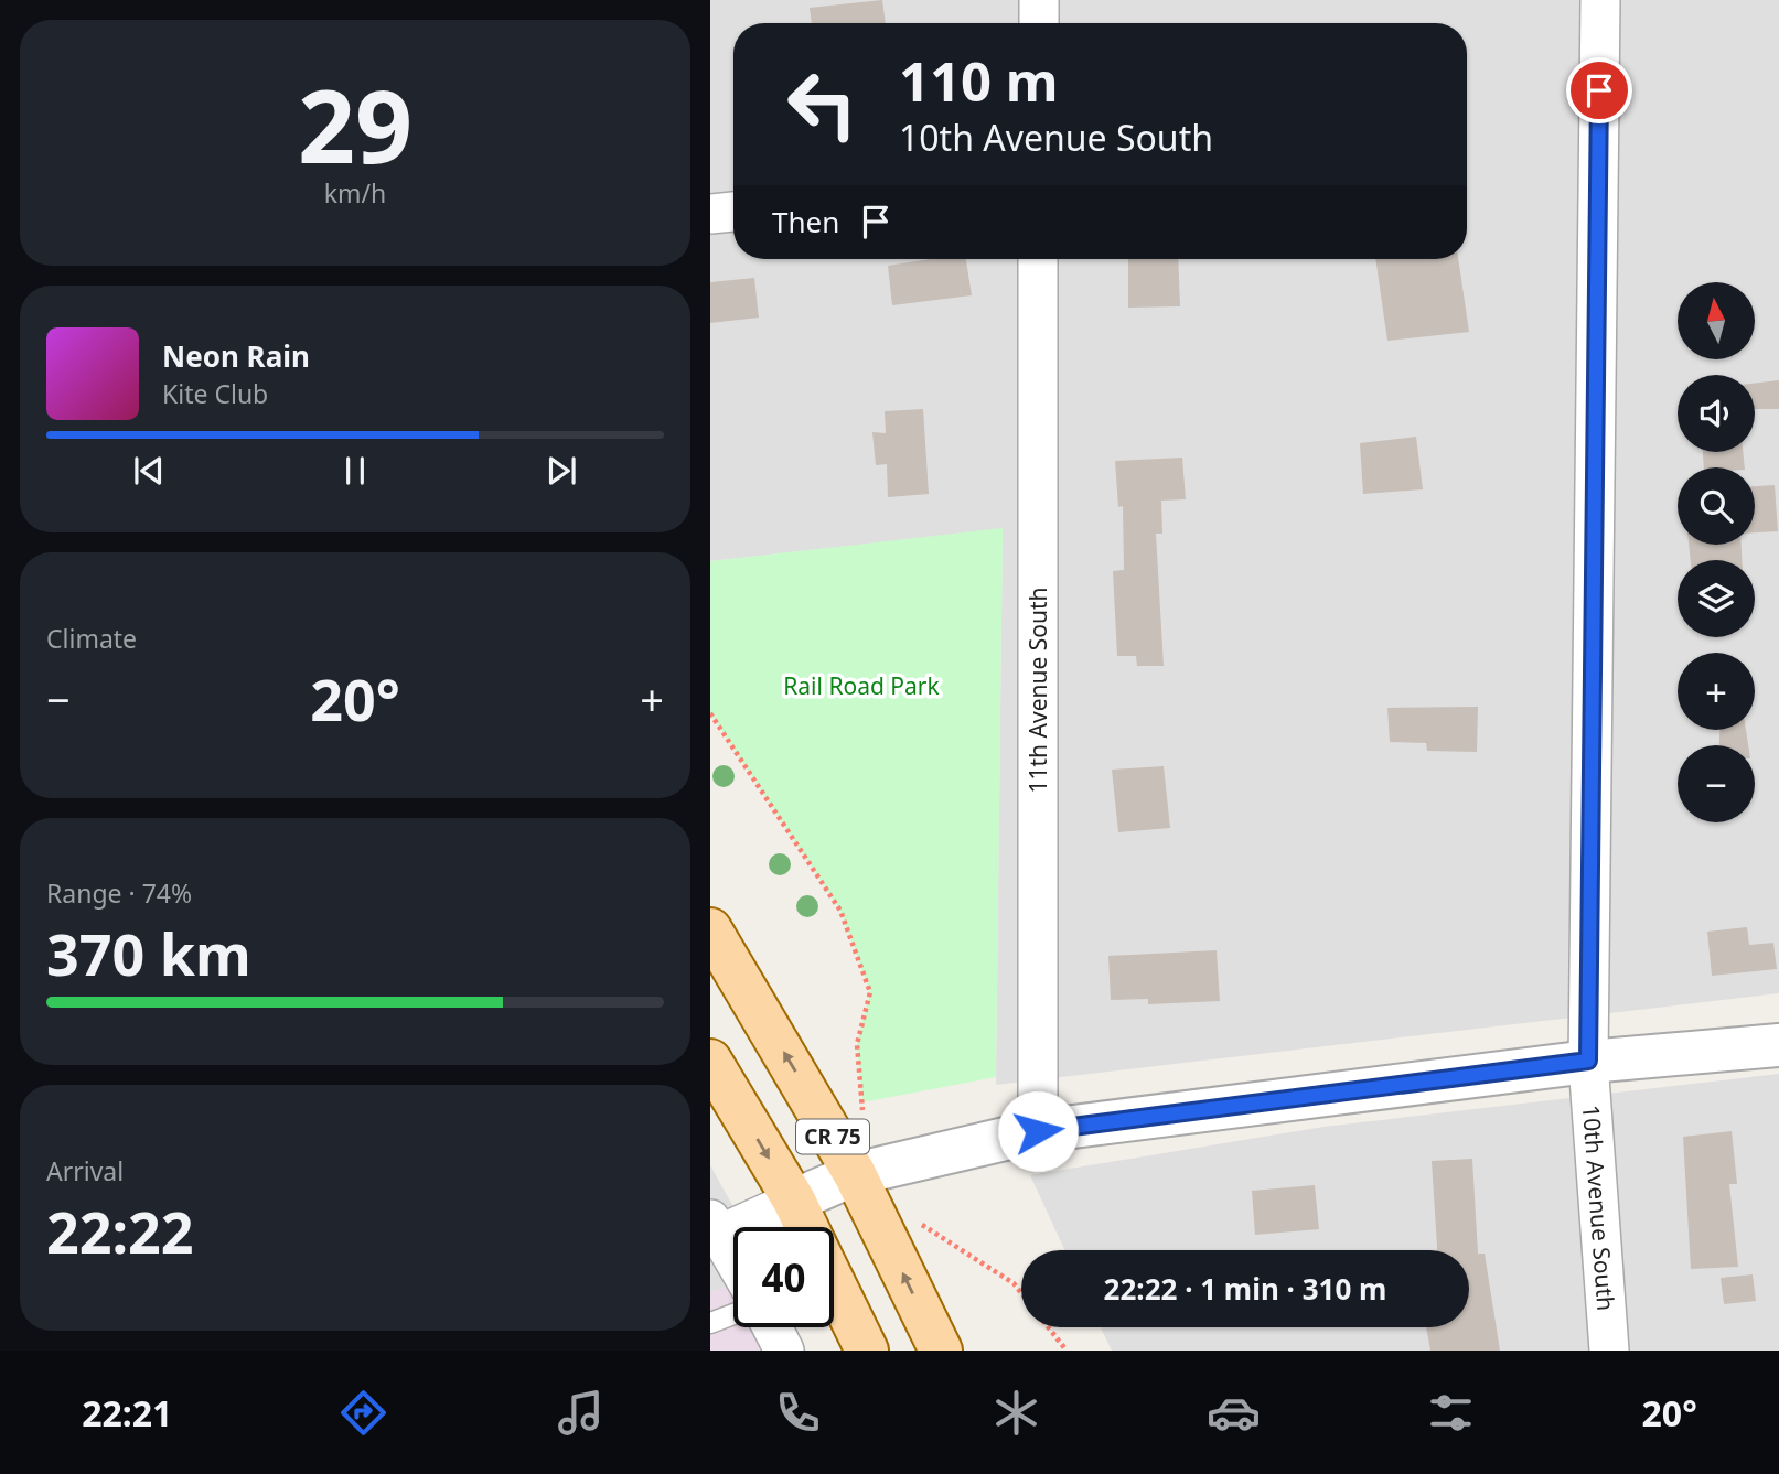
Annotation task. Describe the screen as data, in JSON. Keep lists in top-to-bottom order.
{
  "streets": {
    "main road": ["CR 75"],
    "street": ["11th Avenue South", "10th Avenue South"]
  },
  "parks": ["Rail Road Park"],
  "north": "top",
  "page": {
    "tile": [
      ["29", "km/h"],
      "Climate",
      ["Range · 74%", "370 km"],
      ["Arrival", "22:22"]
    ],
    "turn": ["110 m", "10th Avenue South"],
    "then": "Then",
    "map_buttons": ["+", "−"],
    "song": ["Neon Rain", "Kite Club"],
    "heat": ["−", "20°", "+"],
    "limit": "40",
    "trip": "22:22 · 1 min · 310 m",
    "tabs": ["22:21", "20°"]
  }
}
